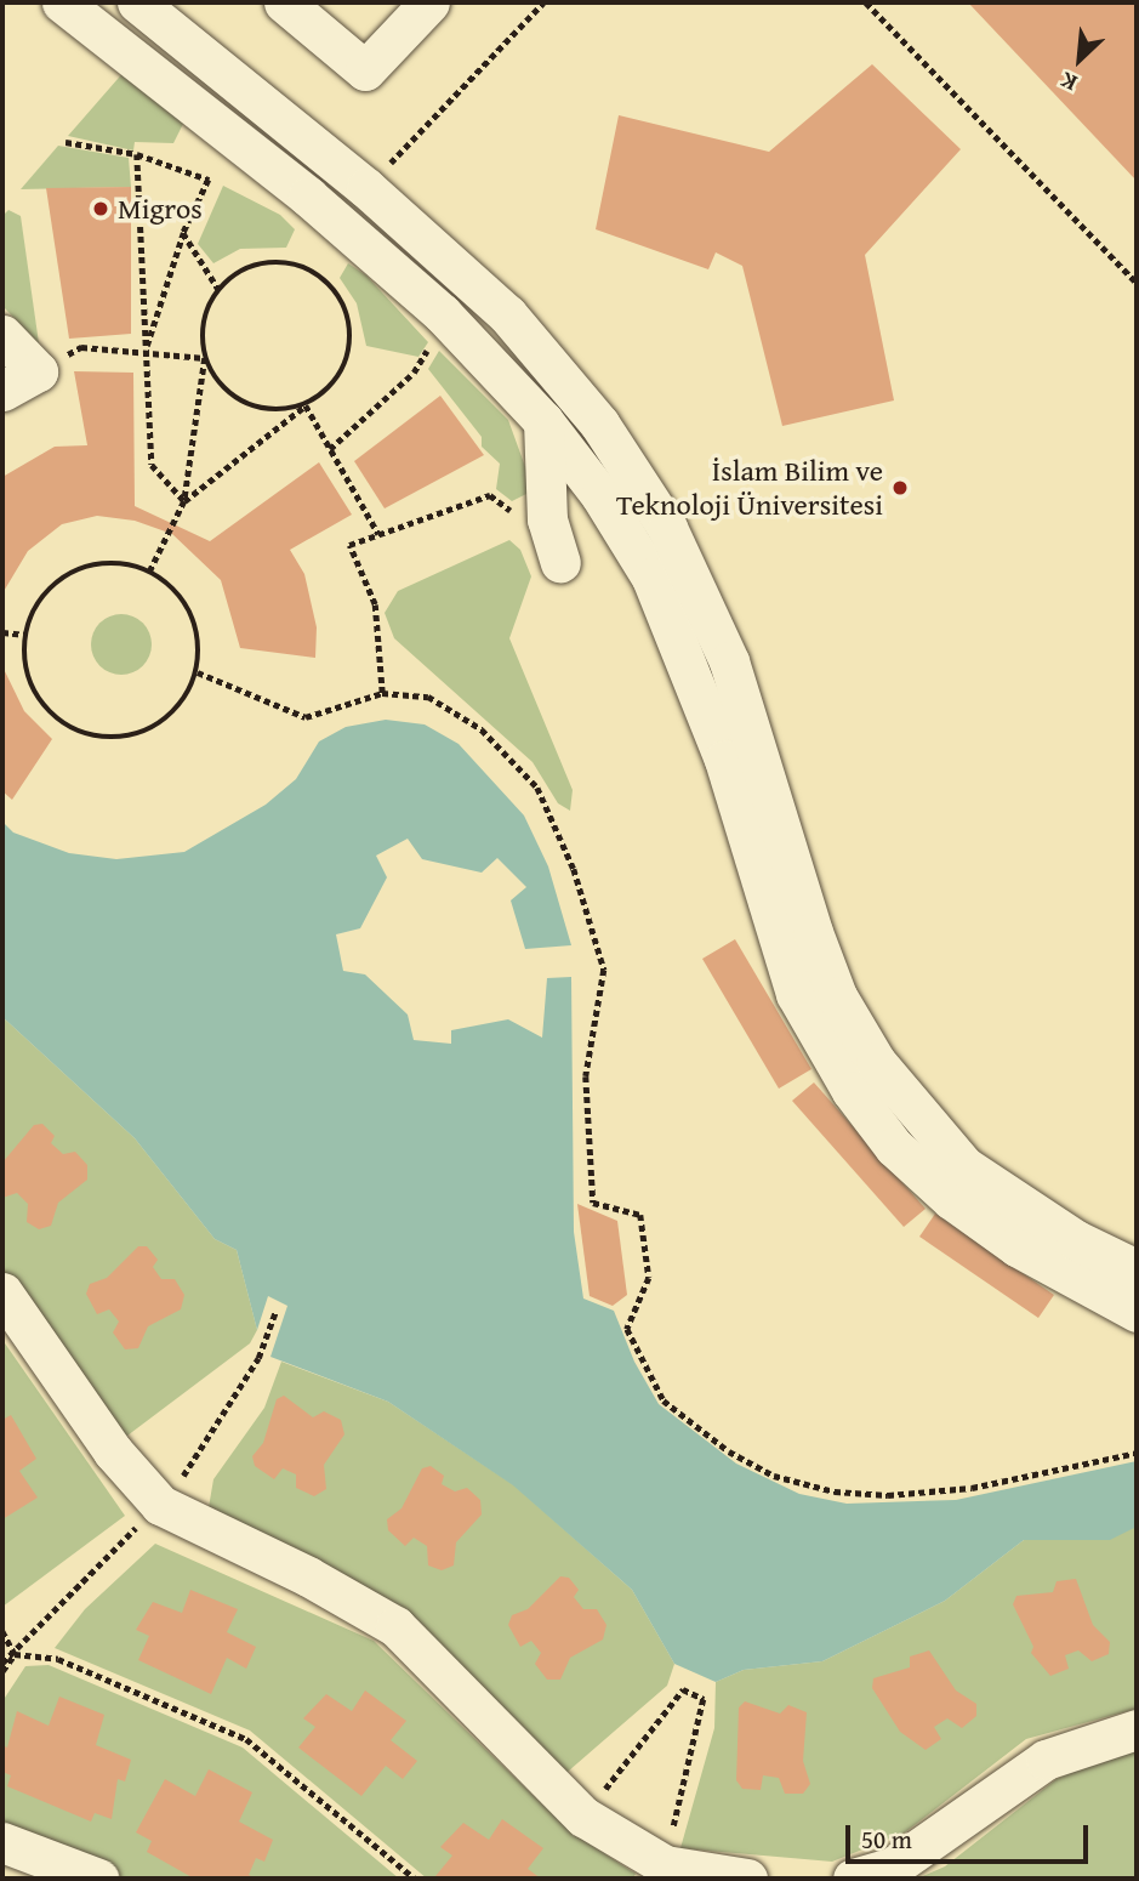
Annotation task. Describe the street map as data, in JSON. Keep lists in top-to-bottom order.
{
  "places": ["Migros", "İslam Bilim ve Teknoloji Üniversitesi"],
  "scale_bar": "50 m",
  "north": "bottom left"
}
